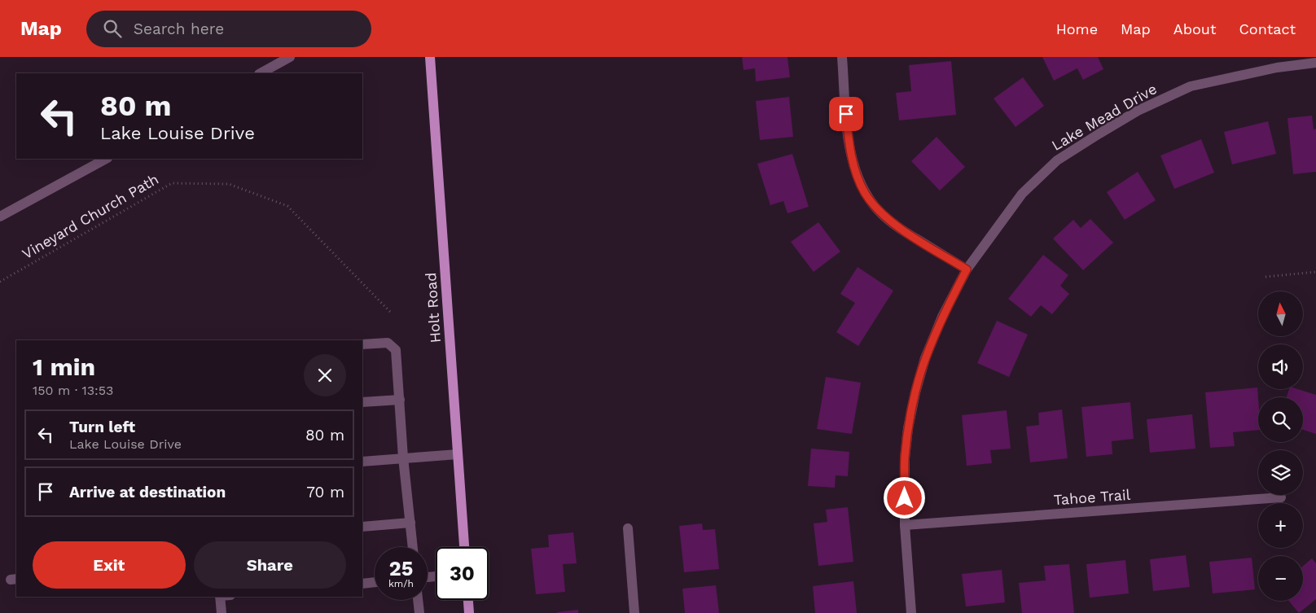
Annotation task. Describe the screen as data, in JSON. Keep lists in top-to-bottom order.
{
  "streets": {
    "main road": ["Holt Road"],
    "street": ["Lake Mead Drive", "Tahoe Trail"],
    "path": ["Vineyard Church Path"]
  },
  "crossings": [
    ["Lake Mead Drive", "Tahoe Trail"]
  ],
  "north": "top",
  "page": {
    "header": "Map",
    "search": "Search here",
    "nav": [
      "Home",
      "Map",
      "About",
      "Contact"
    ],
    "turn": ["80 m", "Lake Louise Drive"],
    "map_buttons": ["+", "−"],
    "heading": ["1 min", "150 m · 13:53"],
    "list": [
      {
        "name": "Turn left",
        "note": "Lake Louise Drive",
        "value": "80 m"
      },
      {
        "name": "Arrive at destination",
        "value": "70 m"
      }
    ],
    "buttons": ["Exit", "Share"],
    "speed": "25 km/h",
    "limit": "30"
  }
}
